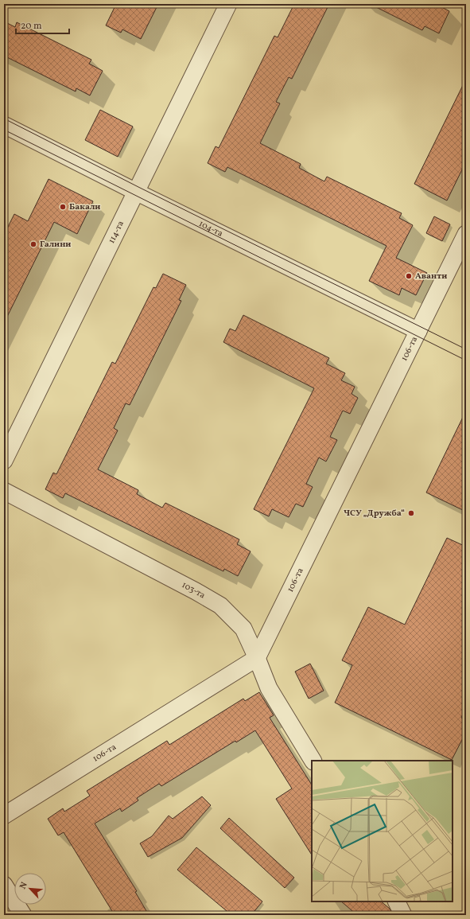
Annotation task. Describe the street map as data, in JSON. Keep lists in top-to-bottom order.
{
  "streets": {
    "street": [
      "104-та",
      "114-та",
      "106-та",
      "103-та"
    ]
  },
  "crossings": [
    ["104-та", "114-та"],
    ["104-та", "106-та"],
    ["106-та", "103-та"]
  ],
  "places": [
    "Бакали",
    "Галини",
    "Аванти",
    "ЧСУ „Дружба“"
  ],
  "scale_bar": "20 m",
  "north": "top left"
}
